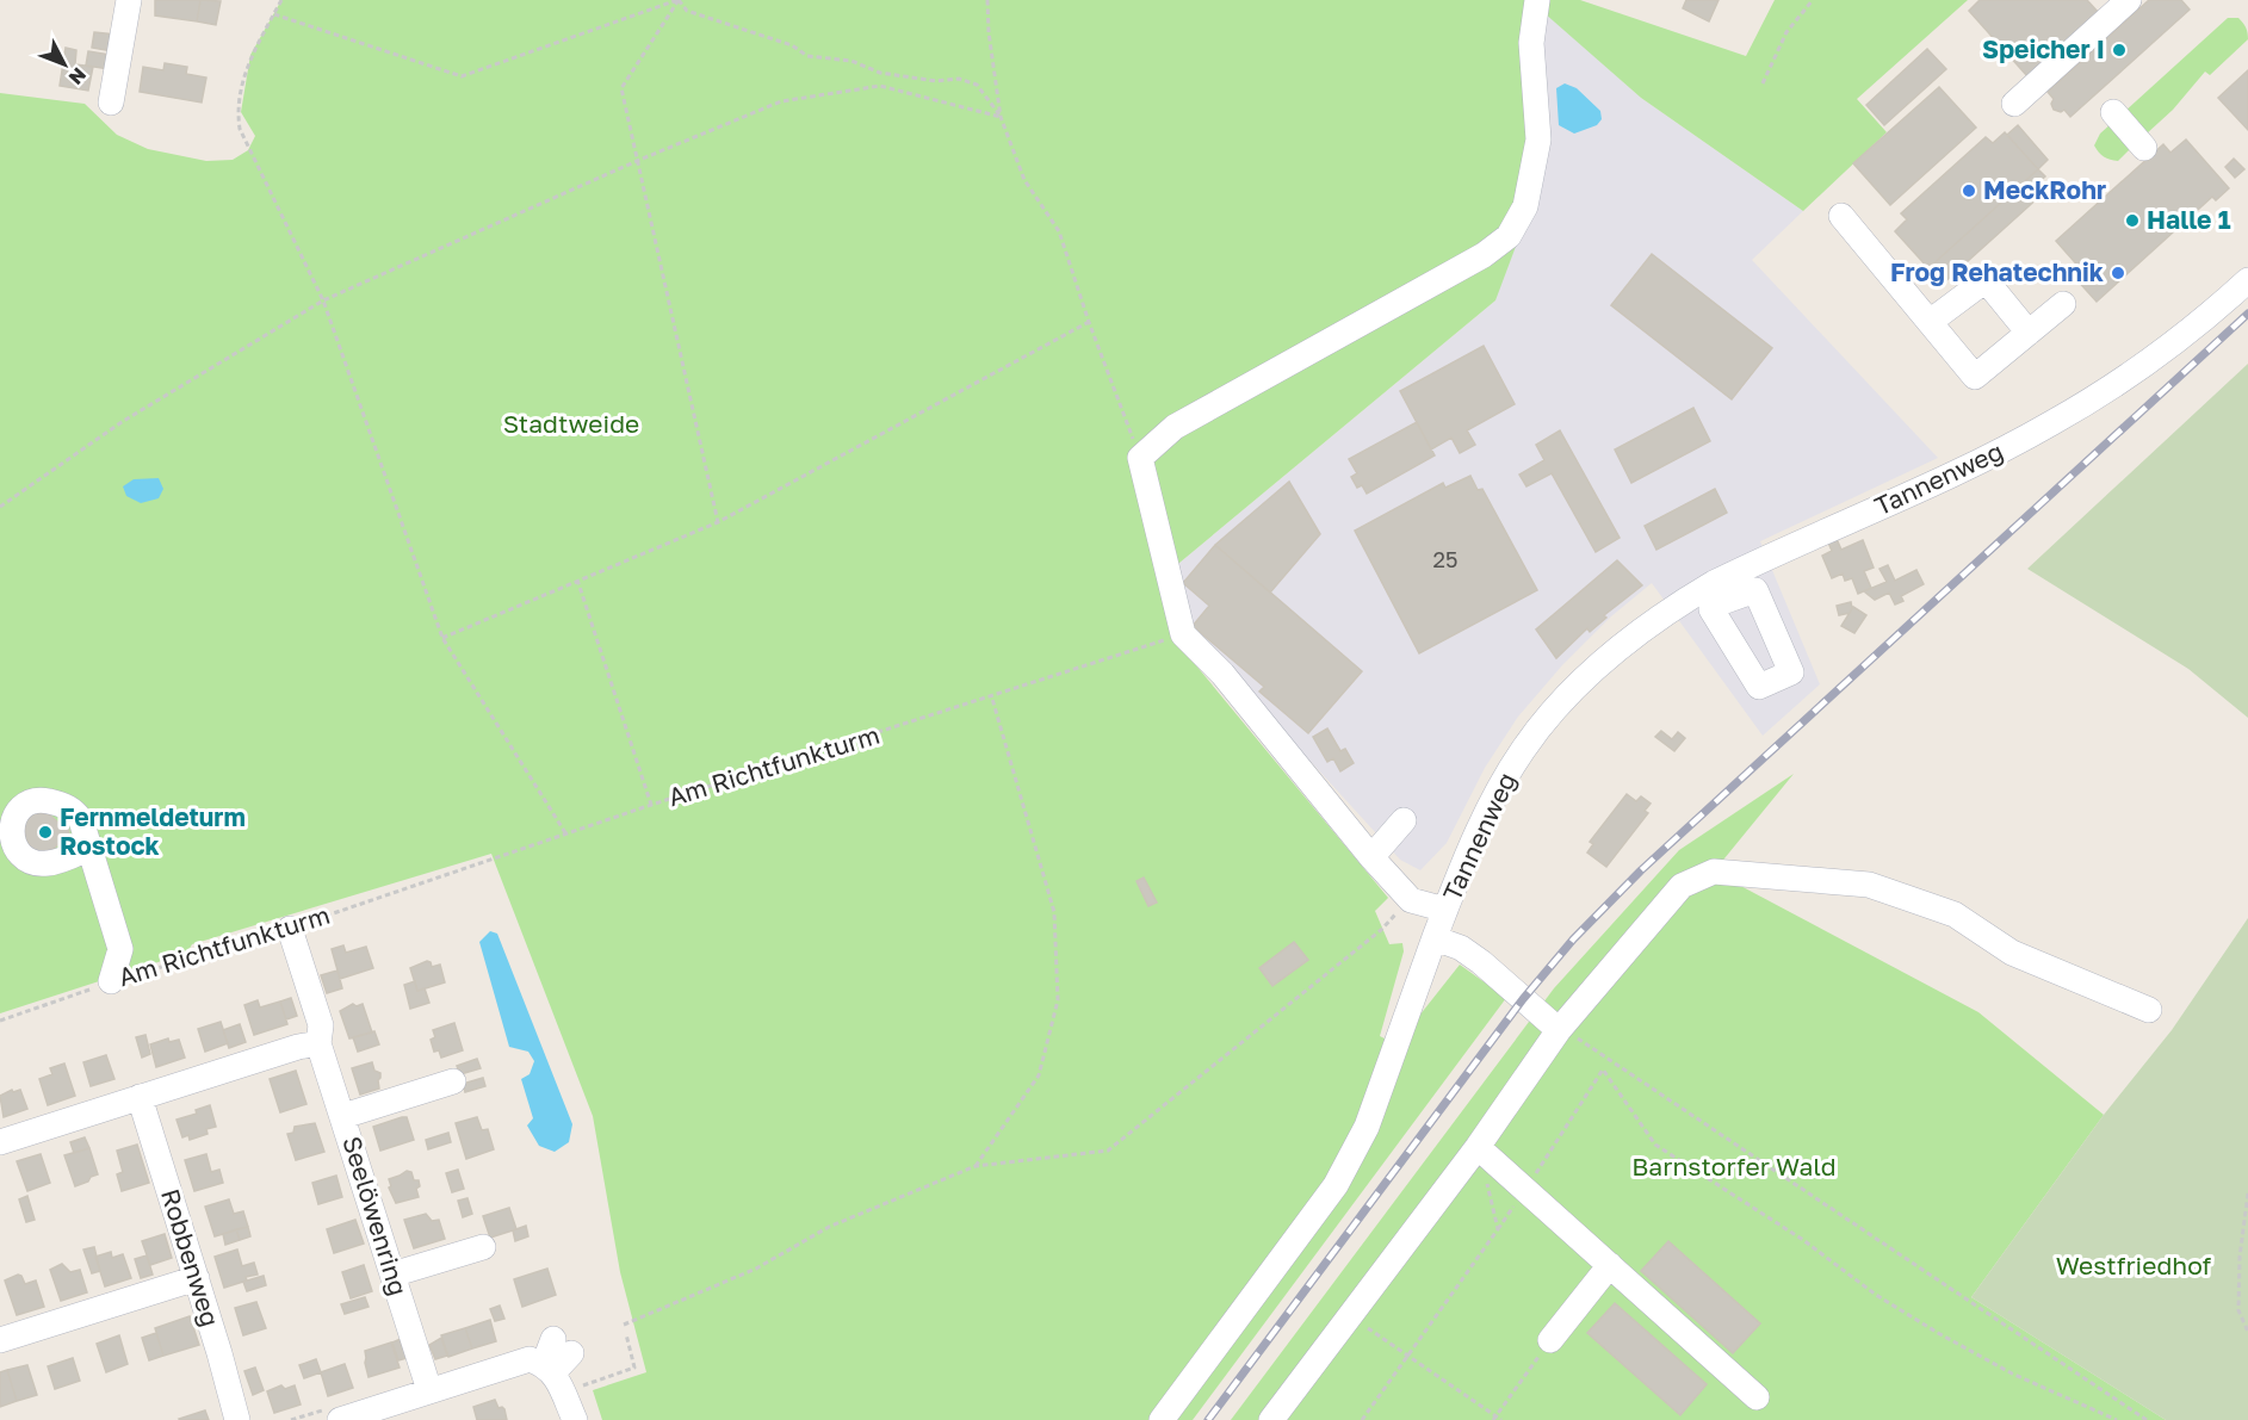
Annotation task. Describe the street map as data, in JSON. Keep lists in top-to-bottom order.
{
  "streets": {
    "street": ["Tannenweg", "Seelöwenring", "Robbenweg"],
    "path": ["Am Richtfunkturm"]
  },
  "crossings": [
    ["Am Richtfunkturm", "Seelöwenring"]
  ],
  "parks": ["Stadtweide", "Barnstorfer Wald", "Westfriedhof"],
  "places": [
    "Speicher I",
    "MeckRohr",
    "Halle 1",
    "Frog Rehatechnik",
    "Fernmeldeturm Rostock"
  ],
  "house_numbers": ["25"],
  "north": "bottom right"
}
